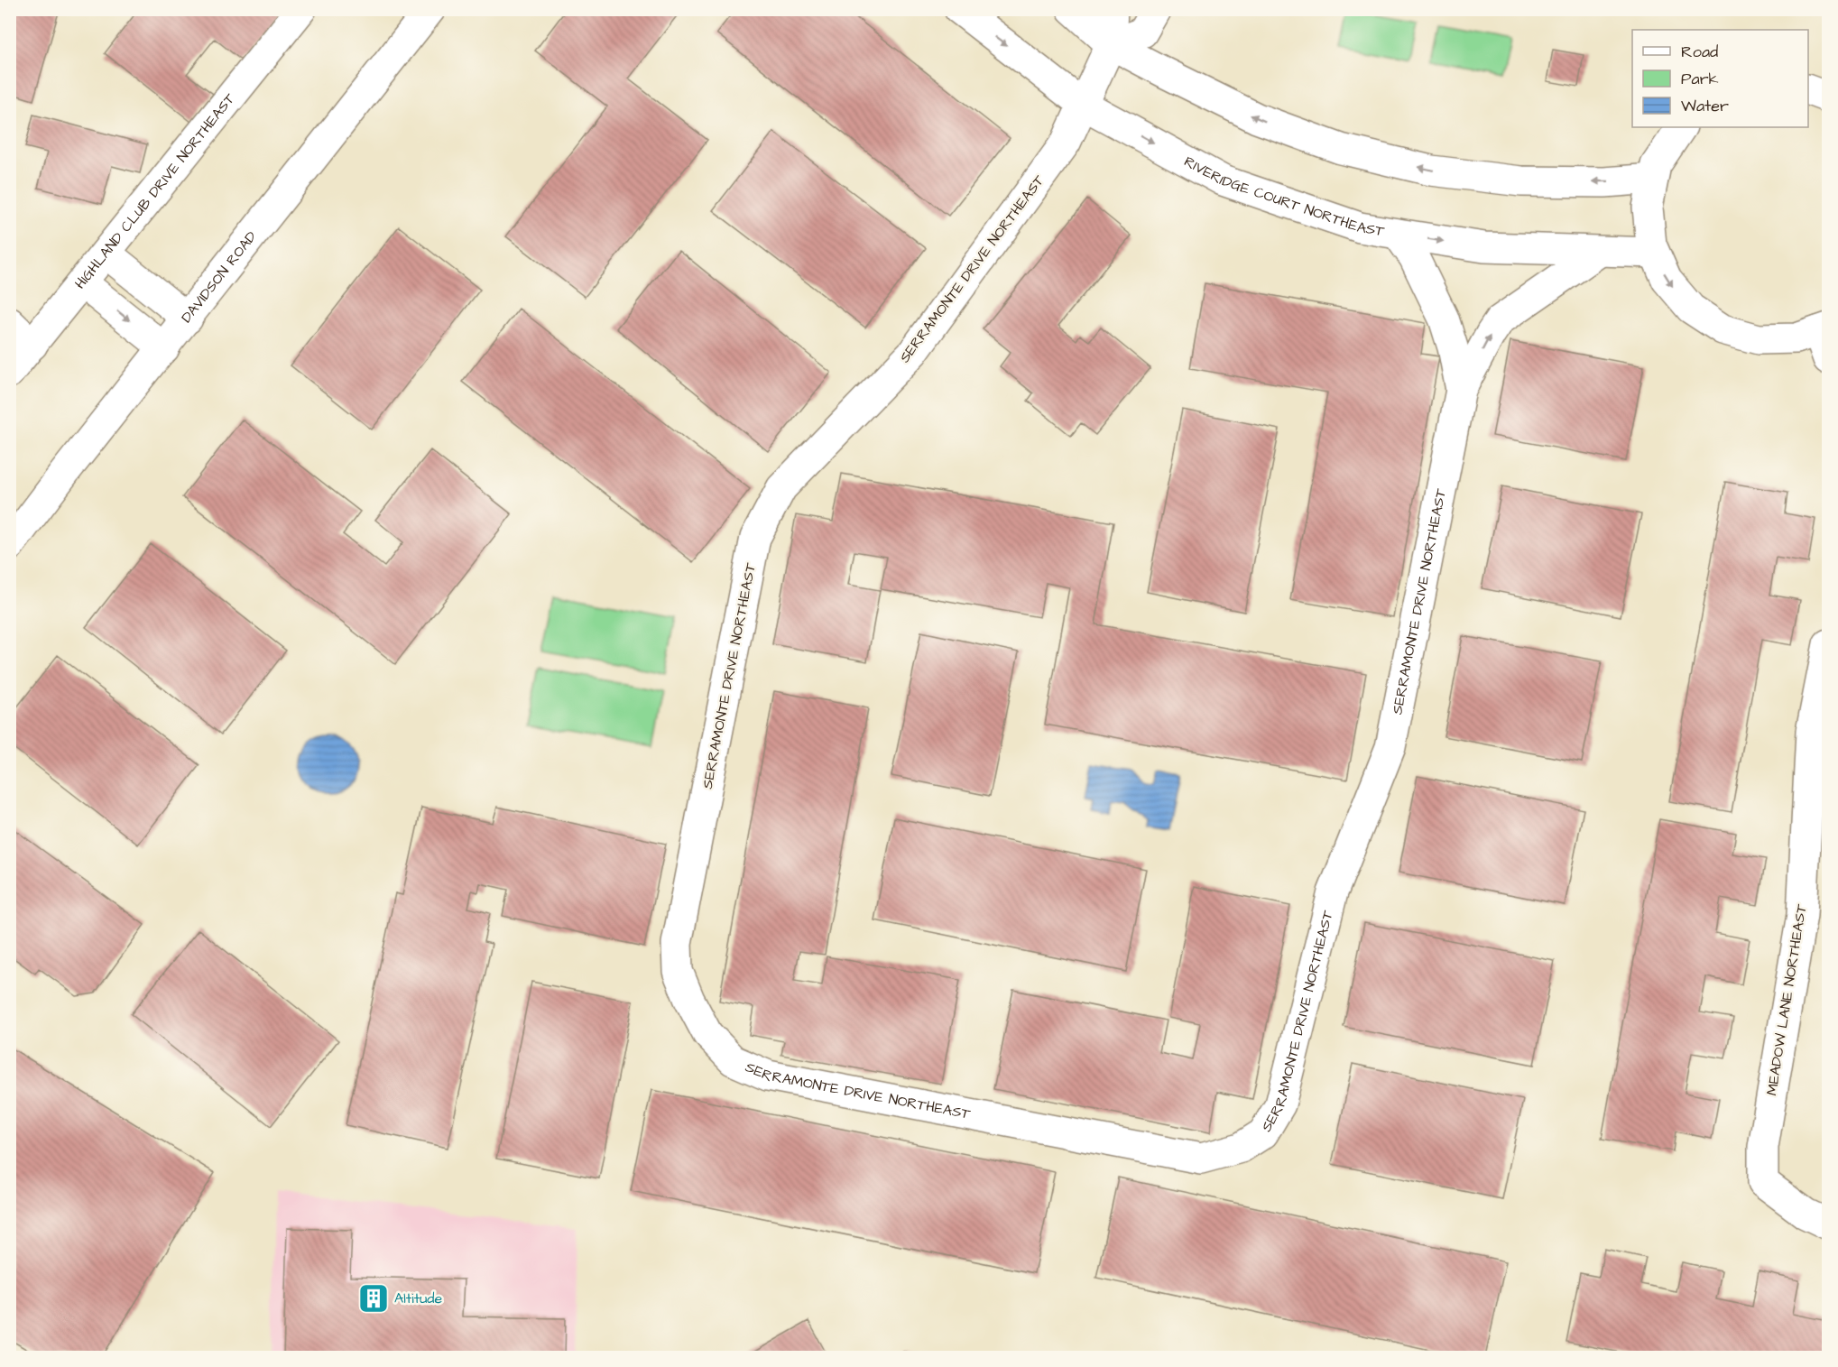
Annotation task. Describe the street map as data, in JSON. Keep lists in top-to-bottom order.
{
  "streets": {
    "street": [
      "HIGHLAND CLUB DRIVE NORTHEAST",
      "RIVERIDGE COURT NORTHEAST",
      "SERRAMONTE DRIVE NORTHEAST",
      "DAVIDSON ROAD",
      "MEADOW LANE NORTHEAST"
    ]
  },
  "crossings": [
    ["RIVERIDGE COURT NORTHEAST", "SERRAMONTE DRIVE NORTHEAST"]
  ],
  "places": {
    "building": ["Altitude"]
  },
  "legend": ["Road", "Park", "Water"]
}
